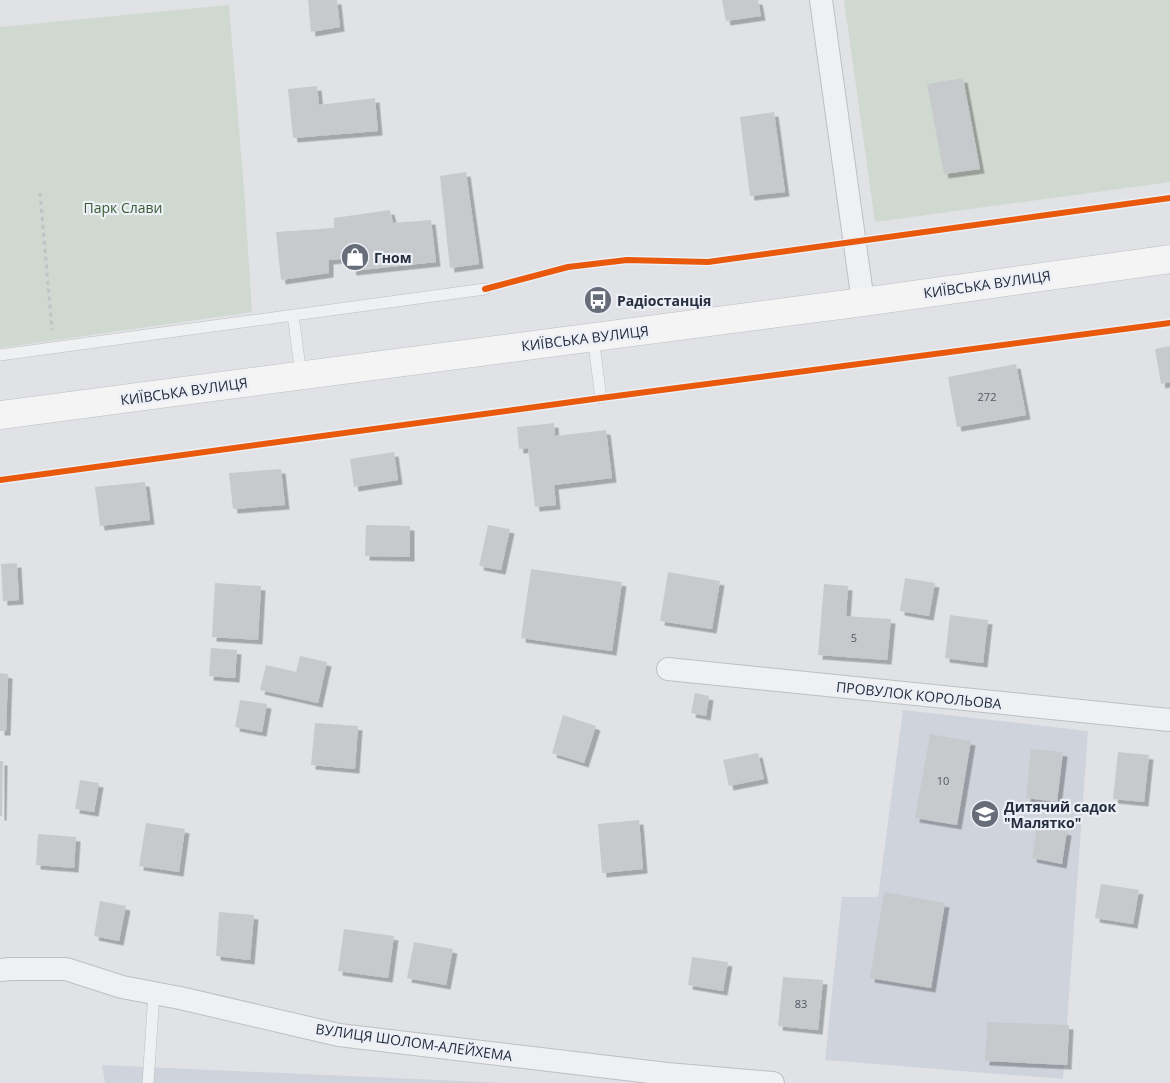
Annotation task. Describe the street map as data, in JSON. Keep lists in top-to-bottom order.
{
  "streets": {
    "main road": ["КИЇВСЬКА ВУЛИЦЯ"],
    "street": ["ПРОВУЛОК КОРОЛЬОВА", "ВУЛИЦЯ ШОЛОМ-АЛЕЙХЕМА"]
  },
  "parks": ["Парк Слави"],
  "places": {
    "shop": ["Гном"],
    "bus stop": ["Радіостанція"],
    "school or university": ["Дитячий садок \"Малятко\""]
  },
  "house_numbers": [
    "272",
    "5",
    "10",
    "83"
  ]
}
